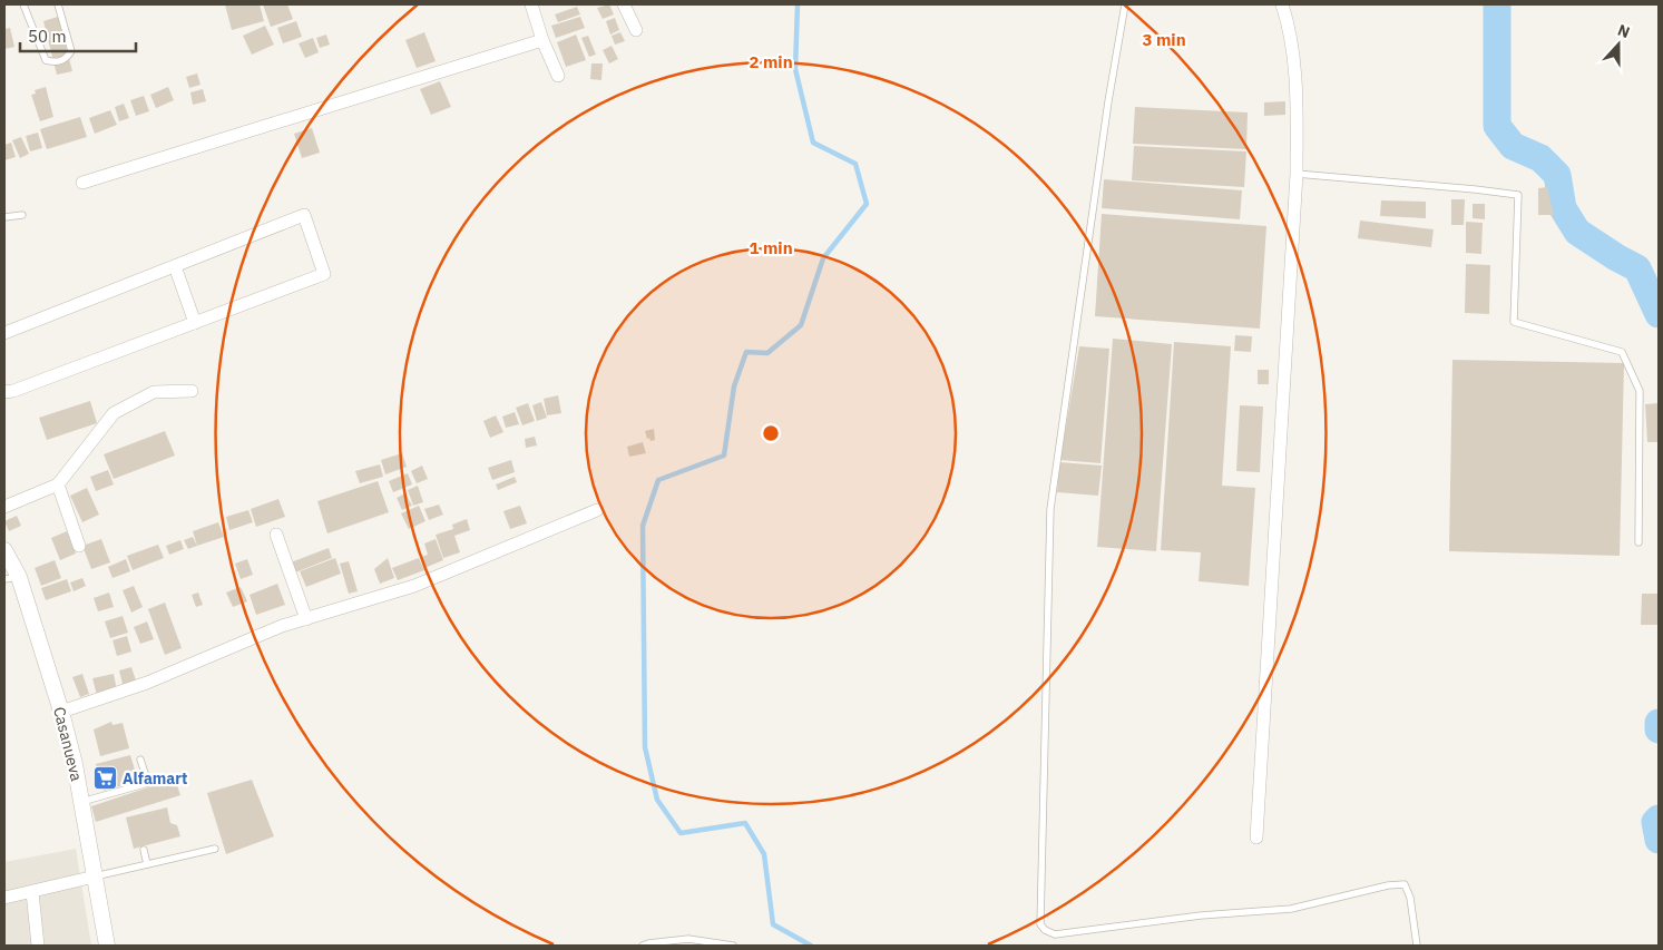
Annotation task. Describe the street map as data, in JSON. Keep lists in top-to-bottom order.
{
  "streets": {
    "street": ["Casanueva"]
  },
  "places": {
    "supermarket": ["Alfamart"]
  },
  "scale_bar": "50 m",
  "north": "top",
  "rings": ["3 min", "2 min", "1 min"]
}
